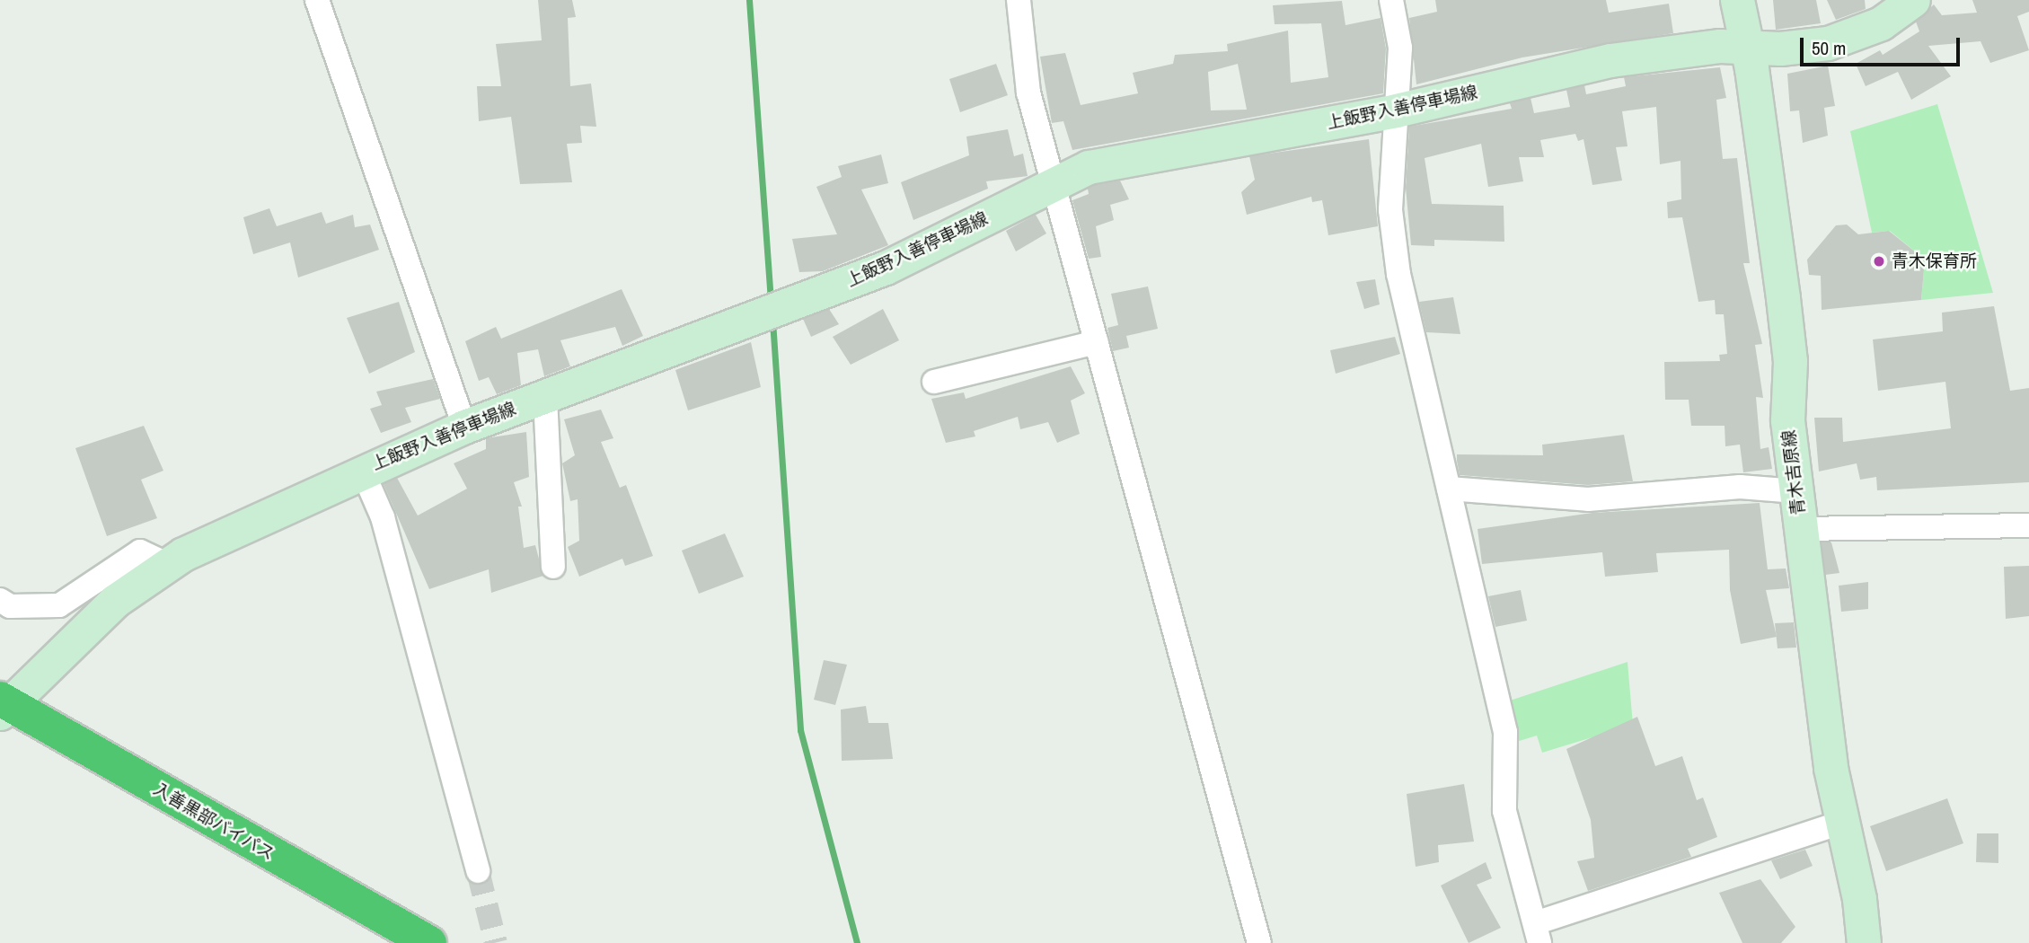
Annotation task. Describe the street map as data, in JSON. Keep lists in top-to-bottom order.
{
  "streets": {
    "highway": ["入善黒部バイパス"],
    "main road": ["上飯野入善停車場線", "青木吉原線"]
  },
  "crossings": [
    ["上飯野入善停車場線", "青木吉原線"],
    ["上飯野入善停車場線", "入善黒部バイパス"]
  ],
  "places": ["青木保育所"],
  "scale_bar": "50 m"
}
